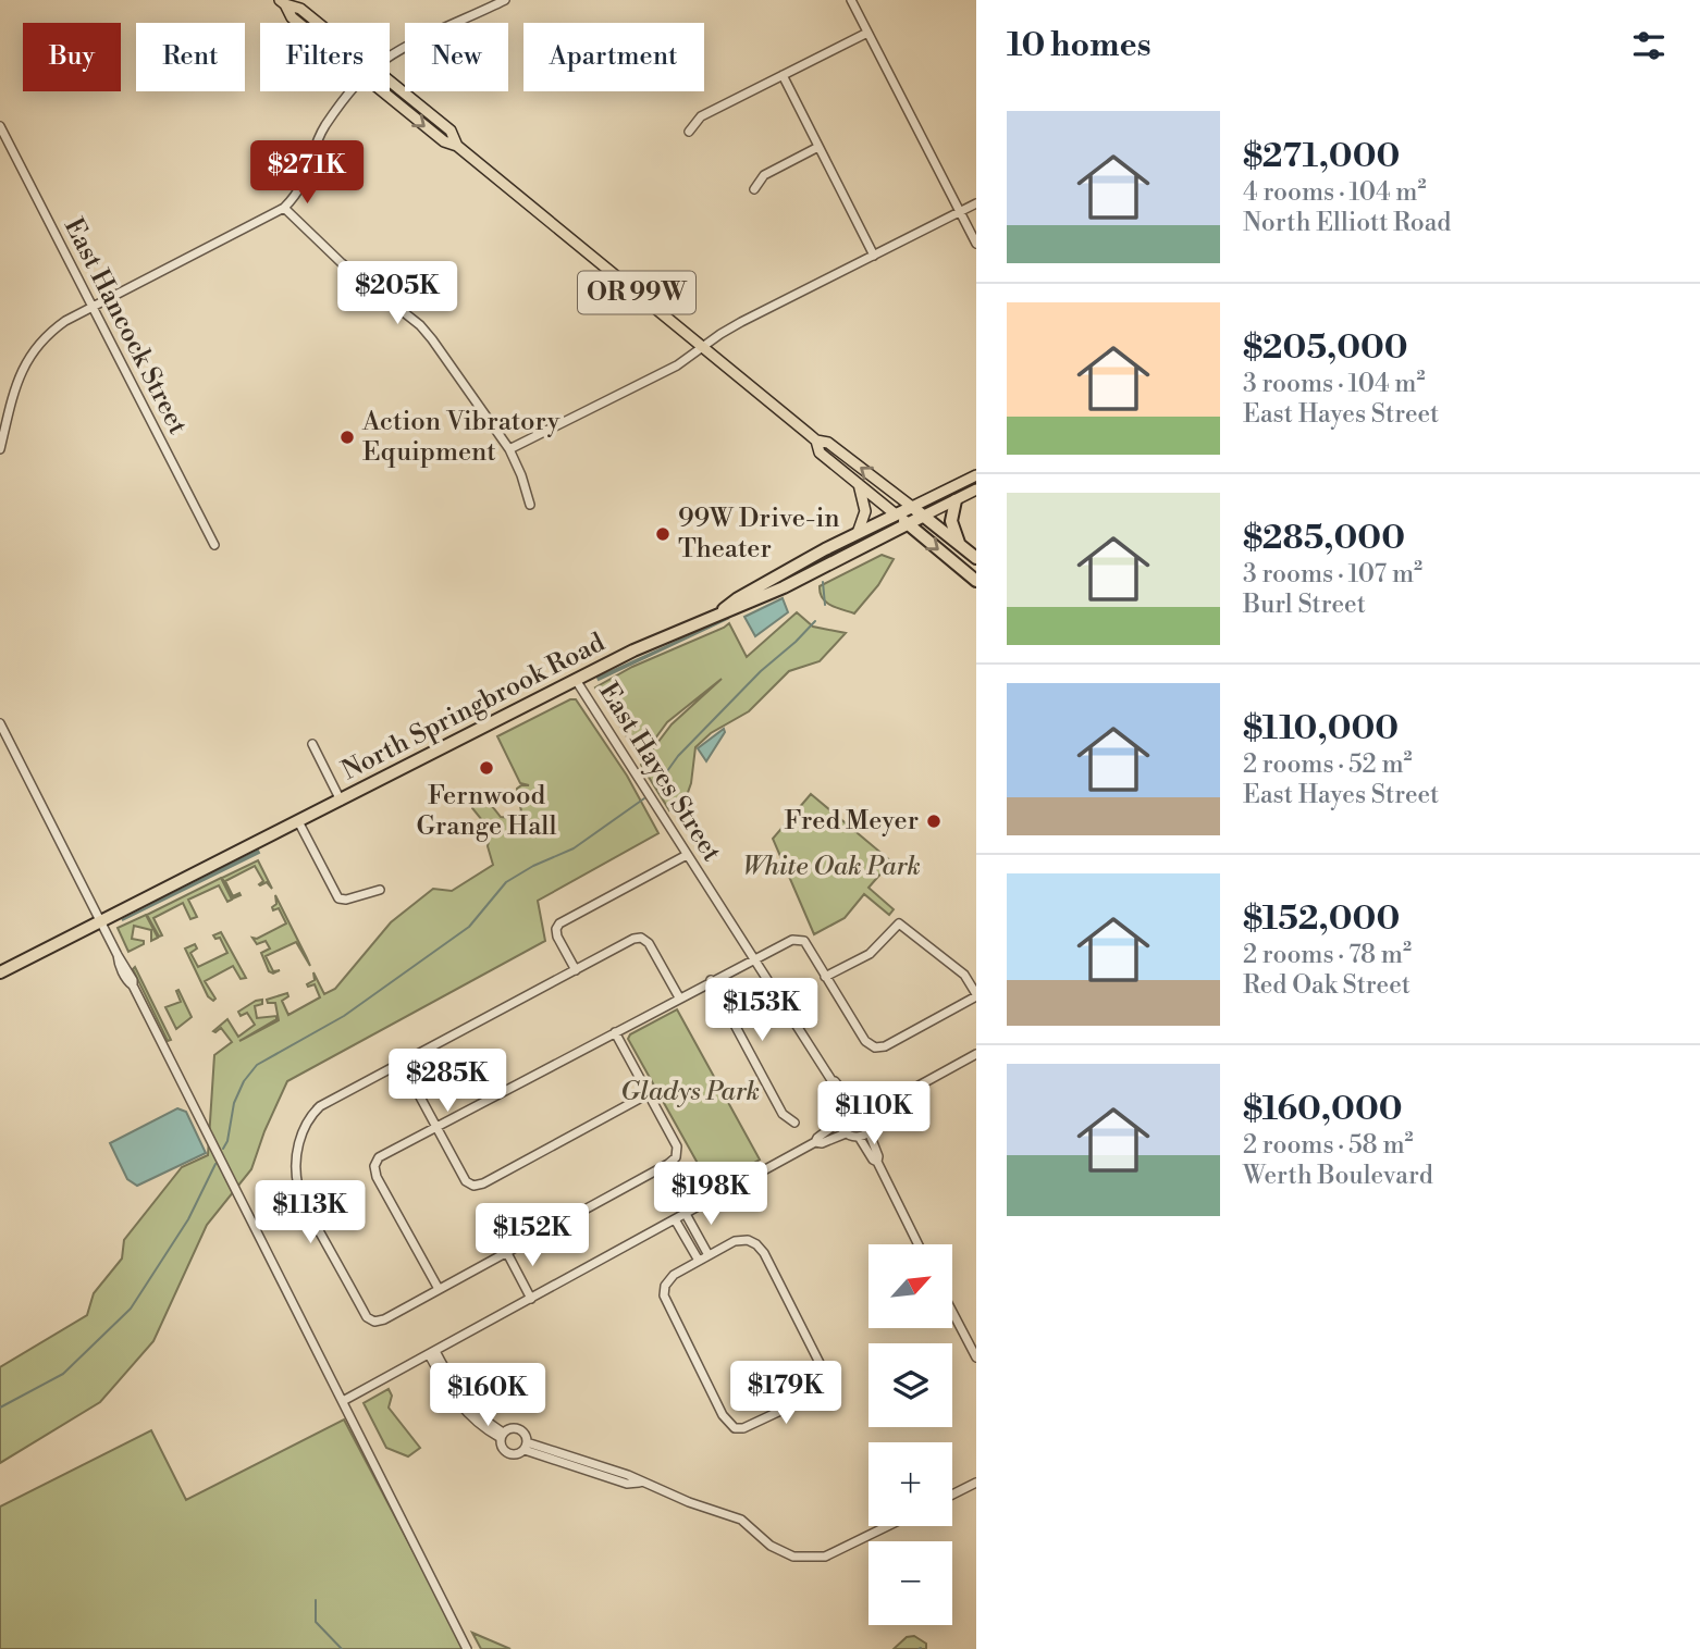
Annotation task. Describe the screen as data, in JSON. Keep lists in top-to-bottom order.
{
  "streets": {
    "highway": ["OR 99W", "North Springbrook Road"],
    "street": ["East Hancock Street", "East Hayes Street"]
  },
  "crossings": [
    ["OR 99W", "North Springbrook Road"],
    ["North Springbrook Road", "East Hayes Street"]
  ],
  "parks": ["White Oak Park", "Gladys Park"],
  "places": [
    "Action Vibratory Equipment",
    "99W Drive-in Theater",
    "Fernwood Grange Hall",
    "Fred Meyer"
  ],
  "north": "top right",
  "page": {
    "heading": "10 homes",
    "chip": [
      "Buy",
      "Rent",
      "Filters",
      "New",
      "Apartment"
    ],
    "list": [
      {
        "name": "$271,000",
        "note": "4 rooms · 104 m² · North Elliott Road"
      },
      {
        "name": "$205,000",
        "note": "3 rooms · 104 m² · East Hayes Street"
      },
      {
        "name": "$285,000",
        "note": "3 rooms · 107 m² · Burl Street"
      },
      {
        "name": "$110,000",
        "note": "2 rooms · 52 m² · East Hayes Street"
      },
      {
        "name": "$152,000",
        "note": "2 rooms · 78 m² · Red Oak Street"
      },
      {
        "name": "$160,000",
        "note": "2 rooms · 58 m² · Werth Boulevard"
      }
    ],
    "price": [
      "$271K",
      "$205K",
      "$153K",
      "$285K",
      "$110K",
      "$198K",
      "$113K",
      "$152K",
      "$179K",
      "$160K"
    ],
    "map_buttons": ["+", "−"]
  }
}
